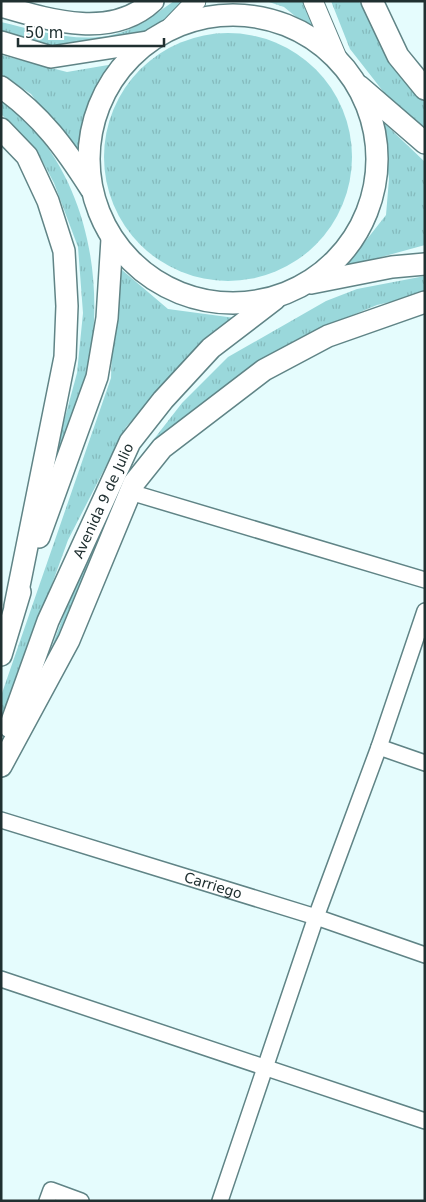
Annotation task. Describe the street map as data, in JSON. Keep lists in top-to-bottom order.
{
  "streets": {
    "main road": ["Avenida 9 de Julio"],
    "street": ["Carriego"]
  },
  "scale_bar": "50 m"
}
